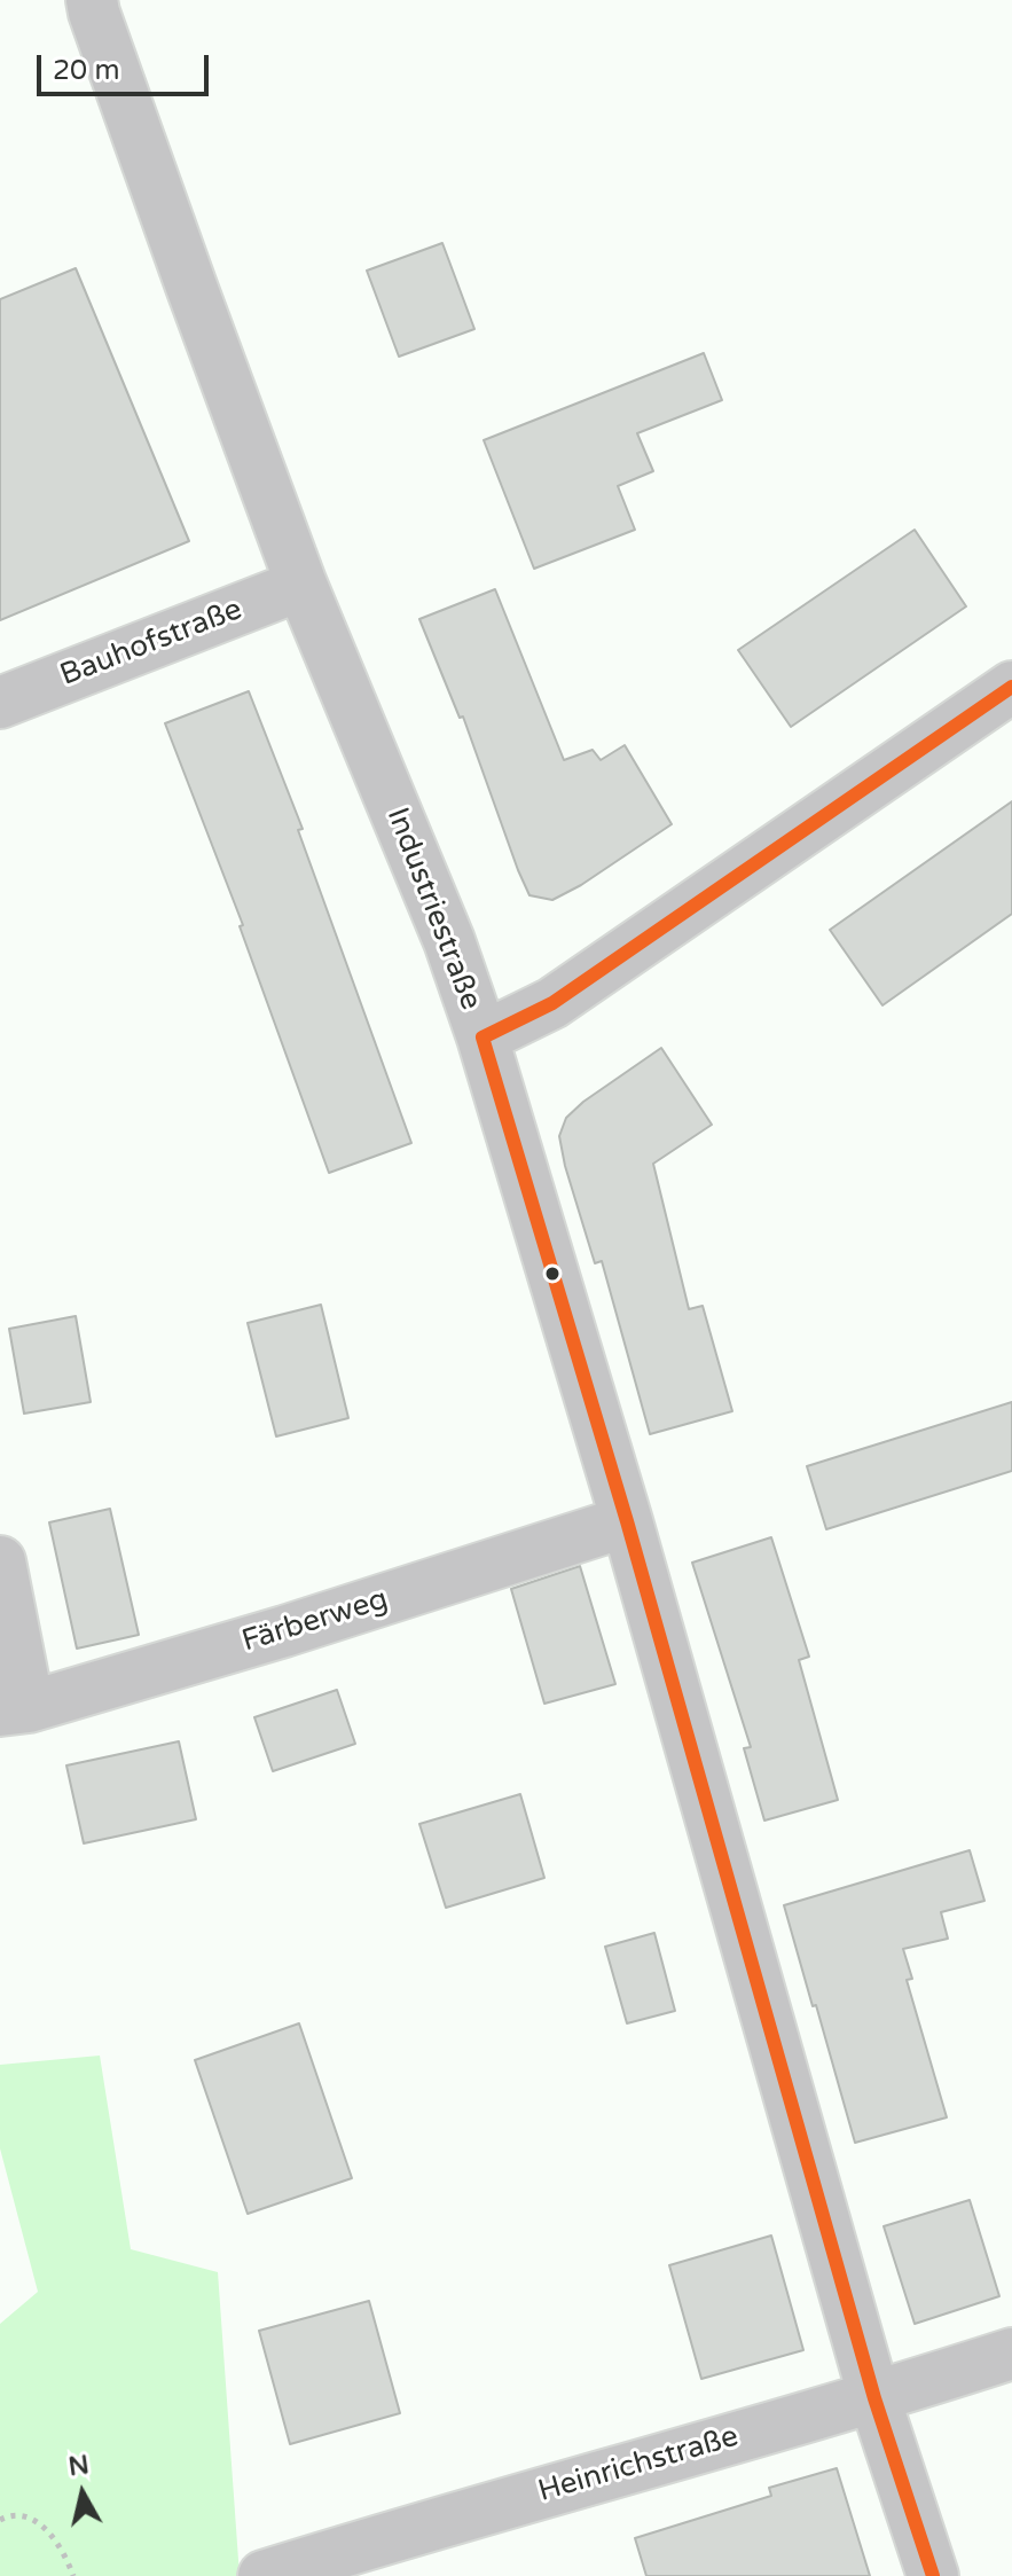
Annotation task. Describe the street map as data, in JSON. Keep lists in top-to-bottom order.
{
  "streets": {
    "street": [
      "Bauhofstraße",
      "Industriestraße",
      "Färberweg",
      "Heinrichstraße"
    ]
  },
  "crossings": [
    ["Bauhofstraße", "Industriestraße"],
    ["Industriestraße", "Färberweg"],
    ["Industriestraße", "Heinrichstraße"]
  ],
  "scale_bar": "20 m",
  "north": "top"
}
